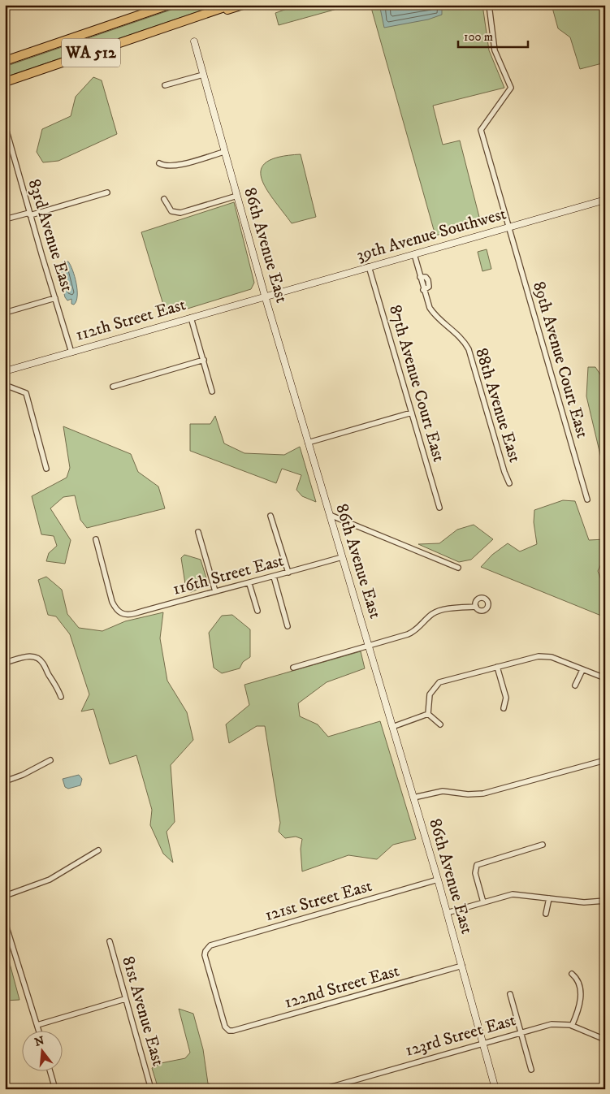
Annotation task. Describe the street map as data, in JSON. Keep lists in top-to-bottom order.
{
  "streets": {
    "highway": ["WA 512"],
    "street": [
      "39th Avenue Southwest",
      "83rd Avenue East",
      "86th Avenue East",
      "112th Street East",
      "89th Avenue Court East",
      "87th Avenue Court East",
      "88th Avenue East",
      "116th Street East",
      "121st Street East",
      "122nd Street East",
      "81st Avenue East",
      "123rd Street East"
    ]
  },
  "crossings": [
    ["39th Avenue Southwest", "86th Avenue East"],
    ["39th Avenue Southwest", "112th Street East"],
    ["39th Avenue Southwest", "89th Avenue Court East"],
    ["39th Avenue Southwest", "87th Avenue Court East"],
    ["39th Avenue Southwest", "88th Avenue East"],
    ["83rd Avenue East", "112th Street East"],
    ["86th Avenue East", "112th Street East"],
    ["86th Avenue East", "116th Street East"],
    ["86th Avenue East", "121st Street East"],
    ["86th Avenue East", "122nd Street East"],
    ["86th Avenue East", "123rd Street East"],
    ["121st Street East", "122nd Street East"]
  ],
  "scale_bar": "100 m",
  "north": "top"
}
